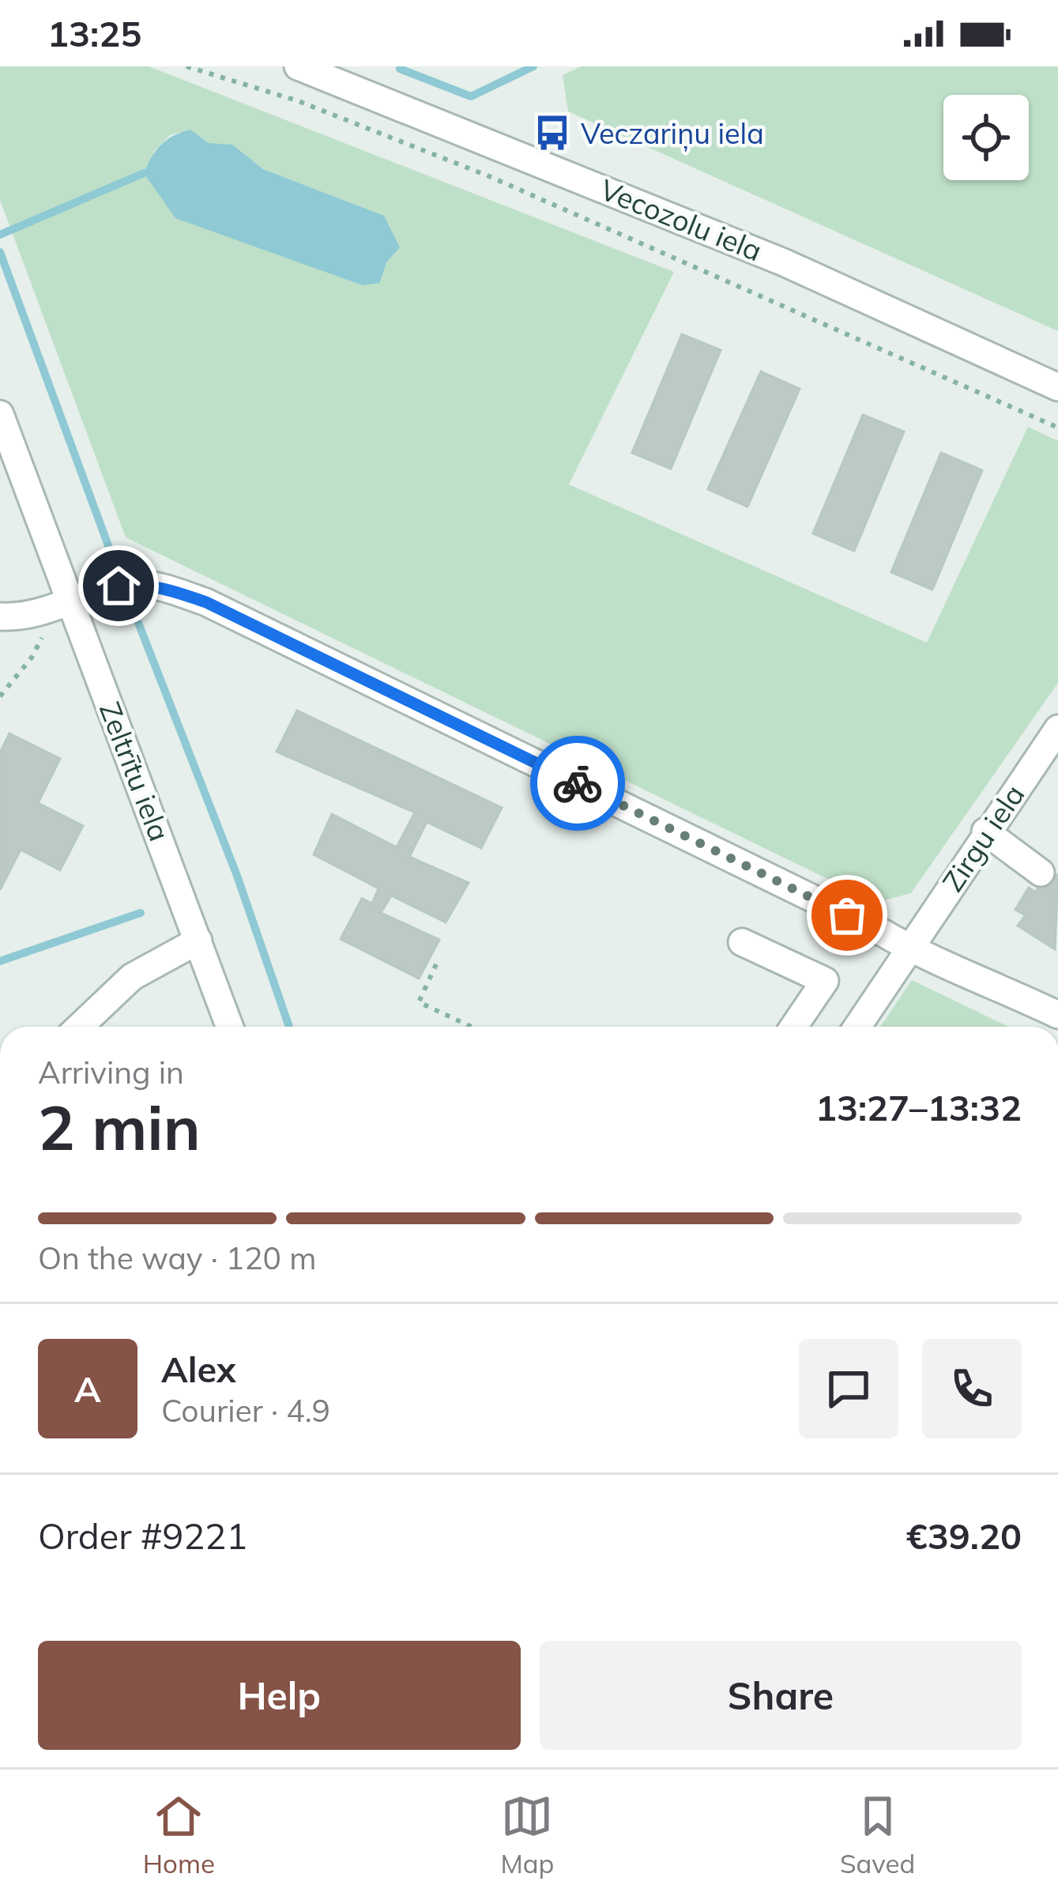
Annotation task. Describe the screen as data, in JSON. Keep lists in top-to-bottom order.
{
  "streets": {
    "street": ["Vecozolu iela", "Zeltrītu iela", "Zirgu iela"]
  },
  "places": {
    "bus stop": ["Veczariņu iela"]
  },
  "page": {
    "status": "13:25",
    "heading": ["2 min", "Arriving in", "13:27–13:32"],
    "panel": [
      "Alex",
      "Courier · 4.9",
      "Order #9221",
      "€39.20"
    ],
    "bar": "On the way · 120 m",
    "round": "A",
    "buttons": ["Help", "Share"],
    "tabs": ["Home", "Map", "Saved"]
  }
}
